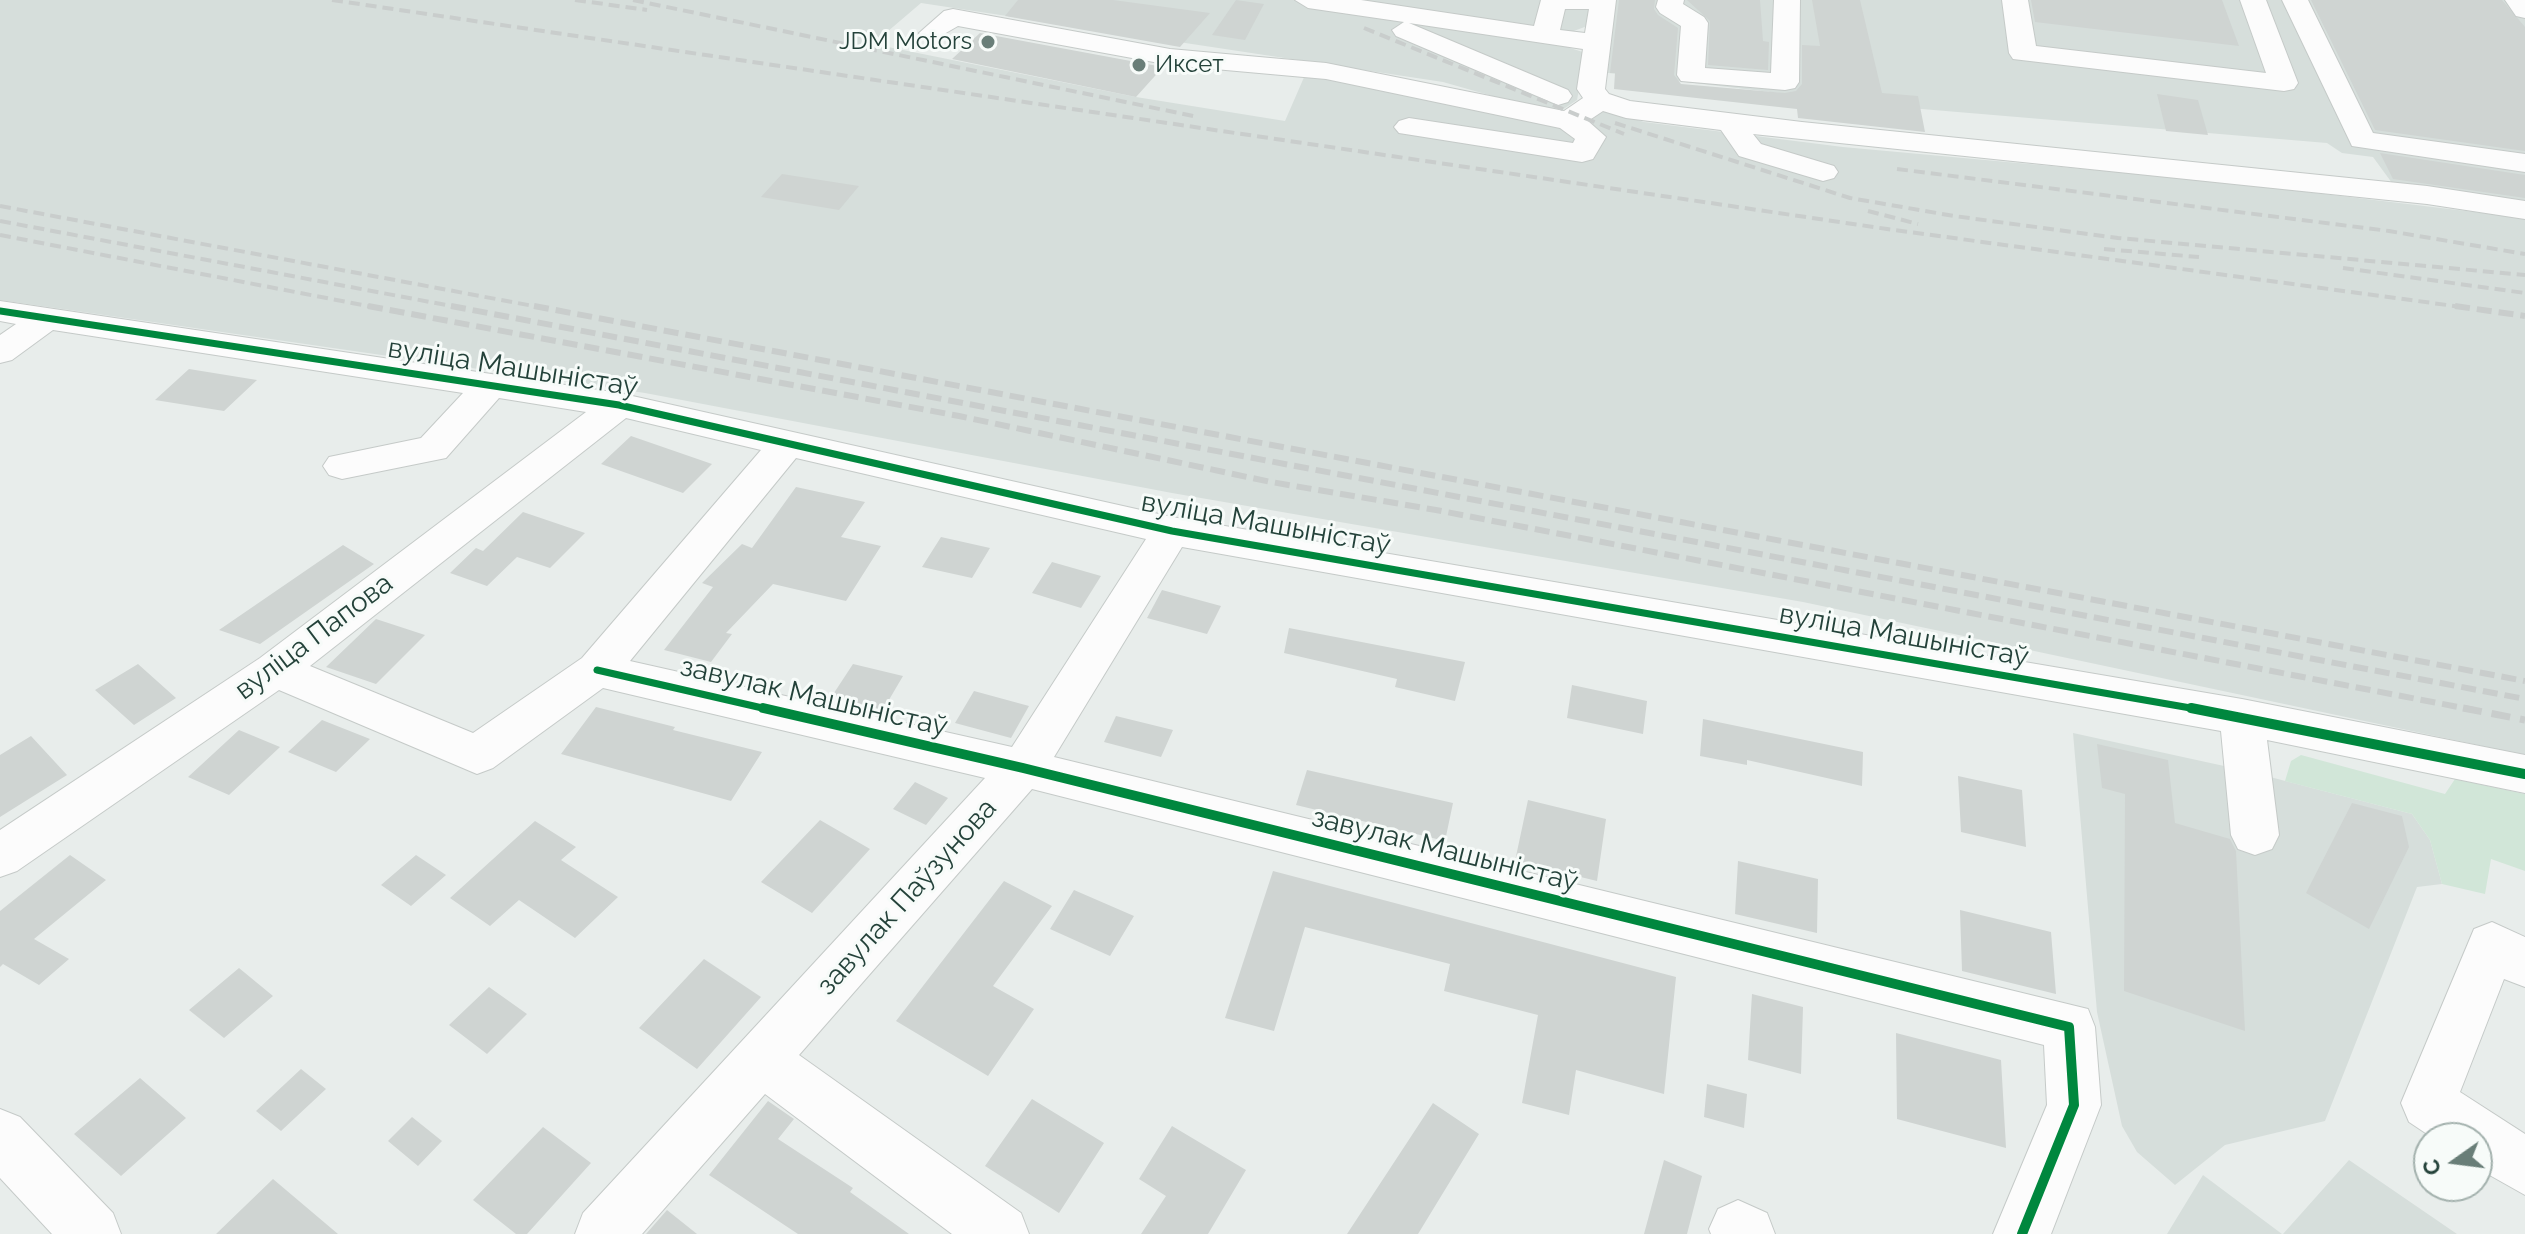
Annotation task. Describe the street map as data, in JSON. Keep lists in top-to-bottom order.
{
  "streets": {
    "street": [
      "вуліца Машыністаў",
      "вуліца Папова",
      "завулак Машыністаў",
      "завулак Паўзунова"
    ]
  },
  "crossings": [
    ["вуліца Машыністаў", "вуліца Папова"],
    ["вуліца Машыністаў", "завулак Паўзунова"],
    ["завулак Машыністаў", "завулак Паўзунова"]
  ],
  "places": ["JDM Motors", "Иксет"],
  "north": "left"
}
